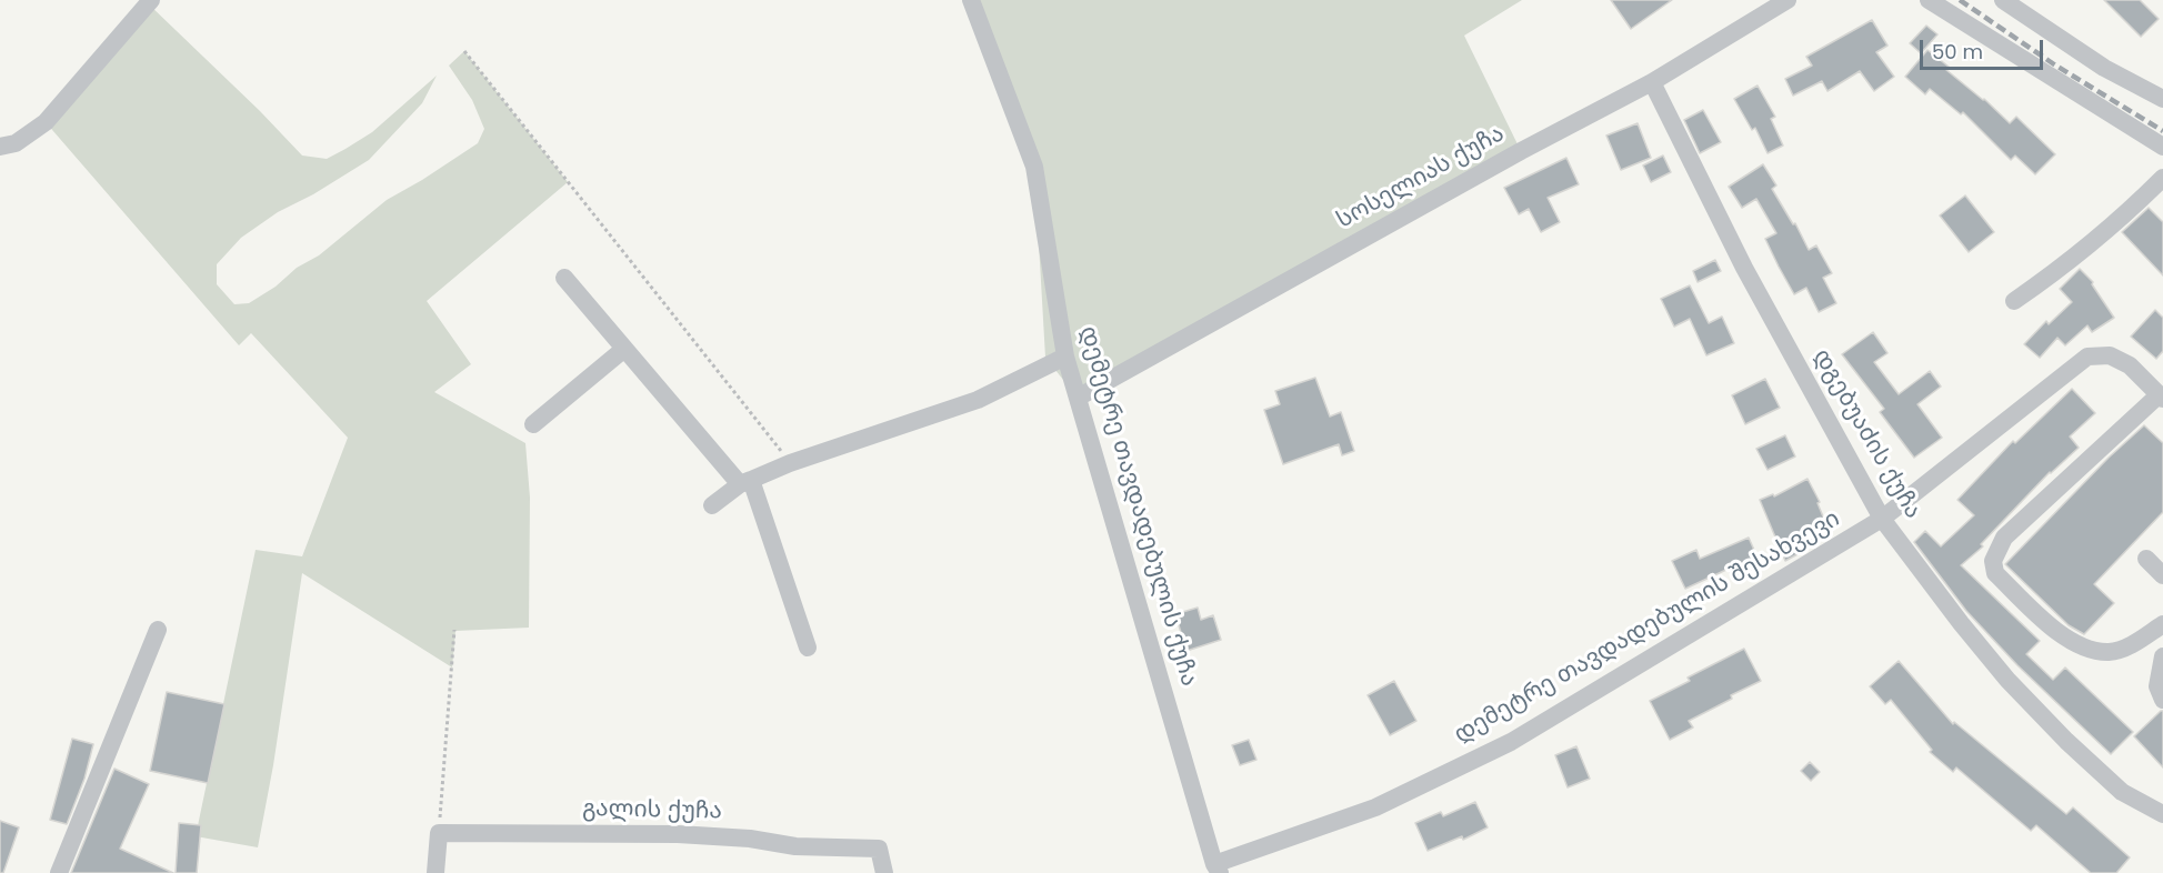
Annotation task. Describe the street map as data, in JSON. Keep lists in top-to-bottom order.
{
  "streets": {
    "street": [
      "სოსელიას ქუჩა",
      "დგებუაძის ქუჩა",
      "დემეტრე თავდადებულის ქუჩა",
      "დემეტრე თავდადებულის შესახვევი",
      "გალის ქუჩა"
    ]
  },
  "crossings": [
    ["სოსელიას ქუჩა", "დგებუაძის ქუჩა"],
    ["სოსელიას ქუჩა", "დემეტრე თავდადებულის ქუჩა"],
    ["დგებუაძის ქუჩა", "დემეტრე თავდადებულის შესახვევი"],
    ["დემეტრე თავდადებულის ქუჩა", "დემეტრე თავდადებულის შესახვევი"]
  ],
  "scale_bar": "50 m"
}
